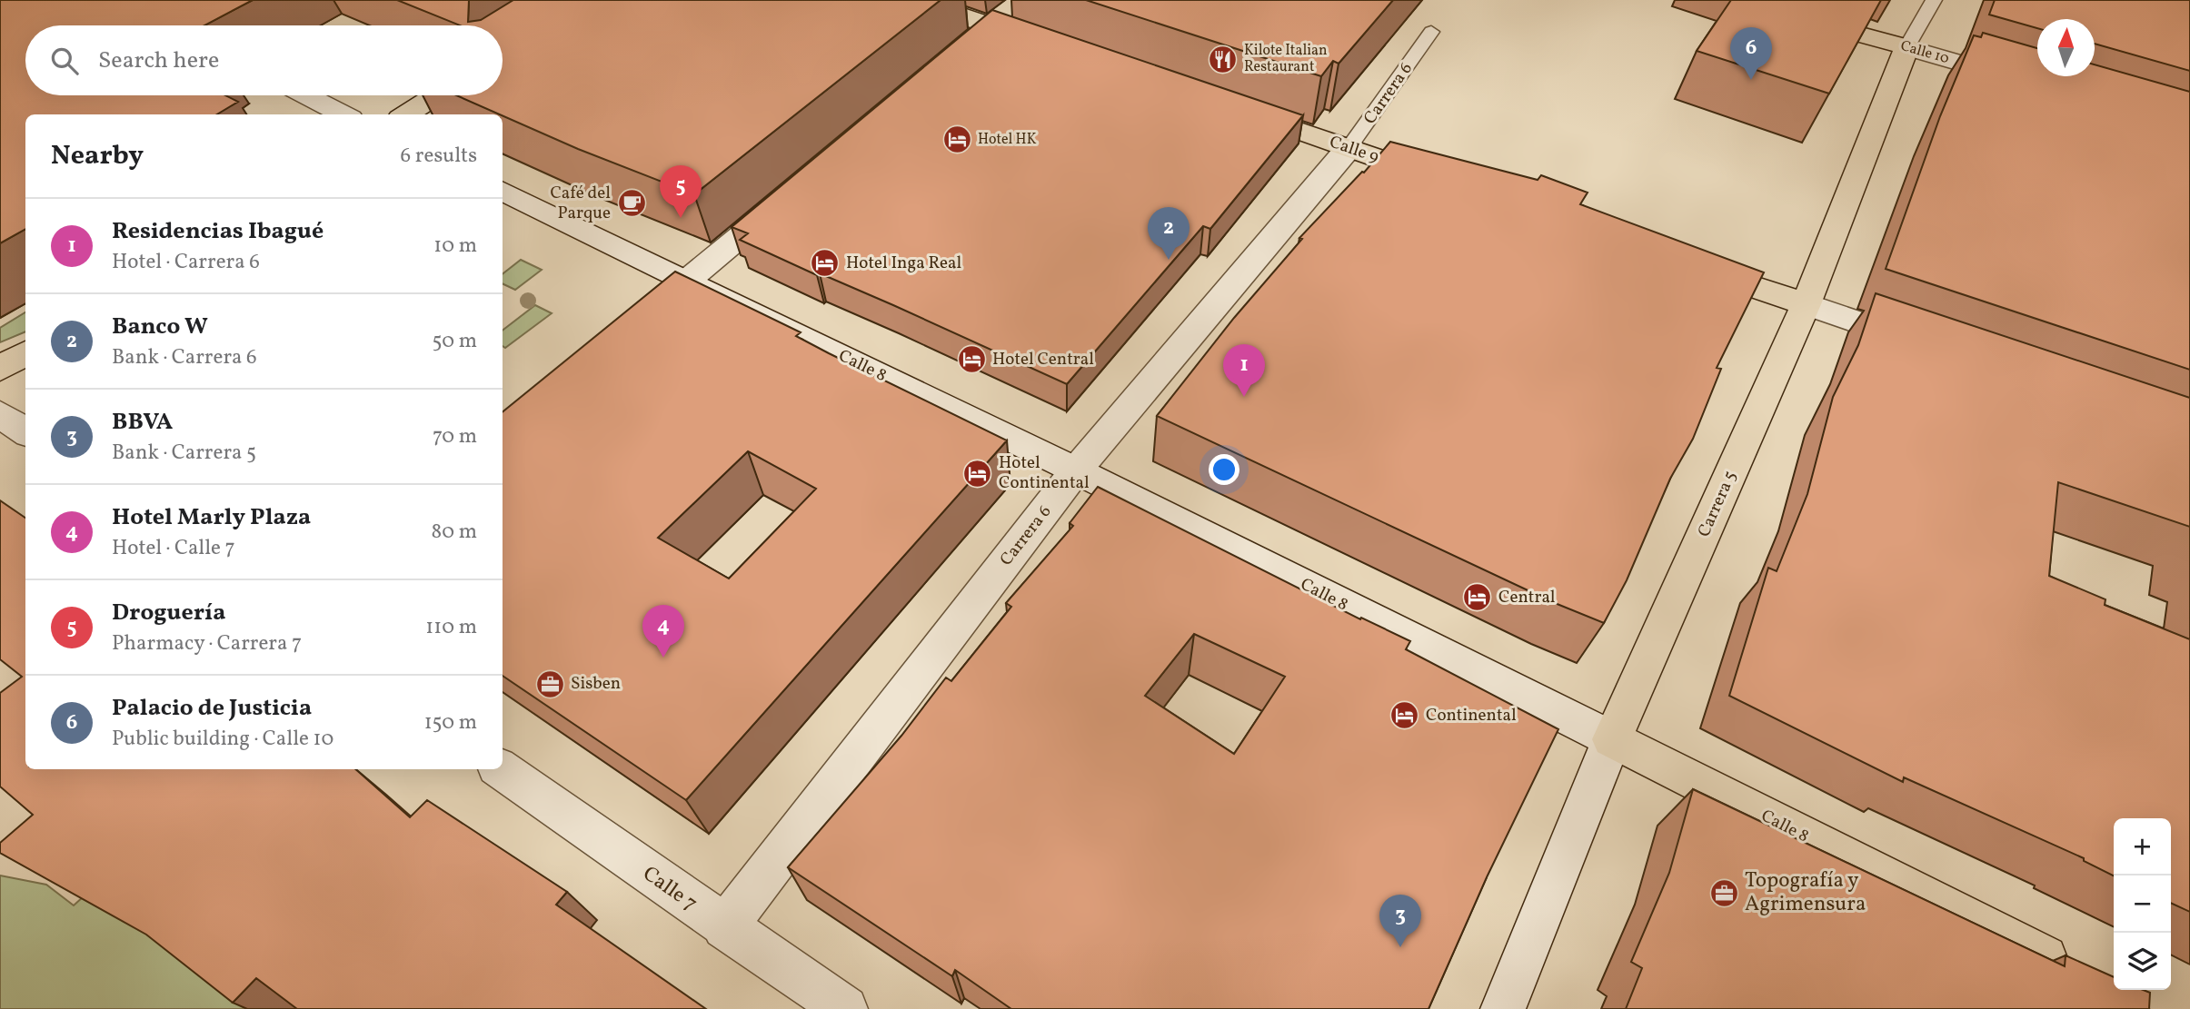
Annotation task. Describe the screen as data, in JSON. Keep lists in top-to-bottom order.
{
  "streets": {
    "main road": [
      "Calle 10",
      "Calle 9",
      "Calle 8",
      "Carrera 5"
    ],
    "street": ["Carrera 6", "Calle 7"]
  },
  "crossings": [
    ["Calle 10", "Carrera 5"],
    ["Carrera 6", "Calle 9"],
    ["Carrera 6", "Calle 8"],
    ["Carrera 6", "Calle 7"],
    ["Calle 8", "Carrera 5"]
  ],
  "places": {
    "restaurant": ["Kilote Italian Restaurant"],
    "hotel": [
      "Hotel HK",
      "Hotel Inga Real",
      "Hotel Central",
      "Hotel Continental",
      "Central",
      "Continental"
    ],
    "cafe": ["Café del Parque"],
    "office": ["Sisben", "Topografía y Agrimensura"]
  },
  "north": "top",
  "page": {
    "search": "Search here",
    "pins": [
      "6",
      "5",
      "2",
      "1",
      "4",
      "3"
    ],
    "heading": ["Nearby", "6 results"],
    "list": [
      {
        "mark": "1",
        "name": "Residencias Ibagué",
        "note": "Hotel · Carrera 6",
        "value": "10 m"
      },
      {
        "mark": "2",
        "name": "Banco W",
        "note": "Bank · Carrera 6",
        "value": "50 m"
      },
      {
        "mark": "3",
        "name": "BBVA",
        "note": "Bank · Carrera 5",
        "value": "70 m"
      },
      {
        "mark": "4",
        "name": "Hotel Marly Plaza",
        "note": "Hotel · Calle 7",
        "value": "80 m"
      },
      {
        "mark": "5",
        "name": "Droguería",
        "note": "Pharmacy · Carrera 7",
        "value": "110 m"
      },
      {
        "mark": "6",
        "name": "Palacio de Justicia",
        "note": "Public building · Calle 10",
        "value": "150 m"
      }
    ],
    "map_buttons": ["+", "−"]
  }
}
